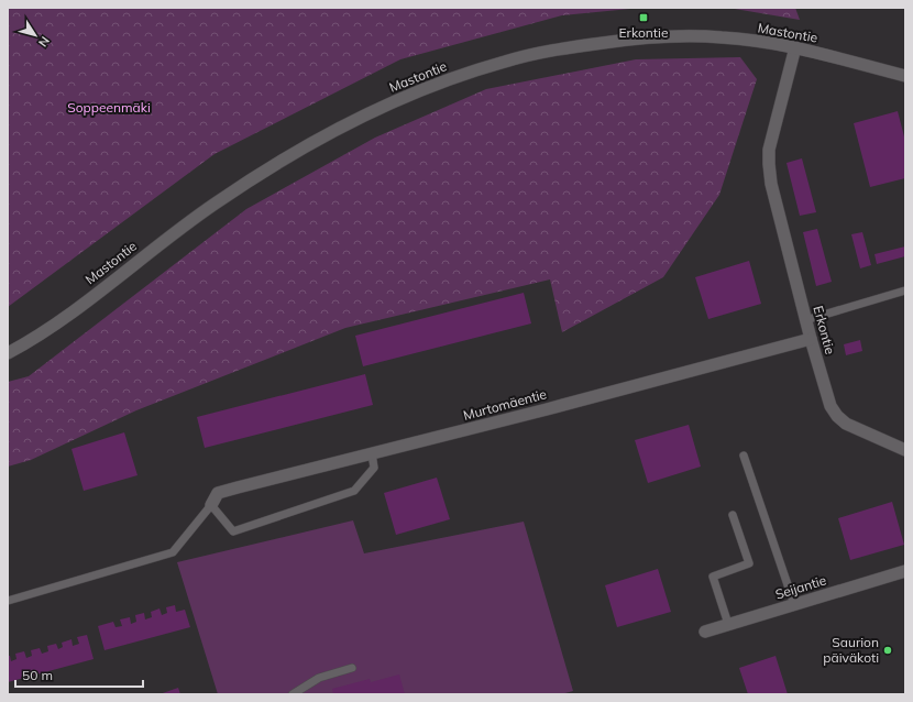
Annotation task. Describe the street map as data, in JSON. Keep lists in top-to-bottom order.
{
  "streets": {
    "street": [
      "Mastontie",
      "Erkontie",
      "Murtomäentie",
      "Seijantie"
    ]
  },
  "crossings": [
    ["Mastontie", "Erkontie"],
    ["Erkontie", "Murtomäentie"]
  ],
  "parks": ["Soppeenmäki"],
  "places": {
    "transit": ["Erkontie"],
    "other": ["Saurion päiväkoti"]
  },
  "scale_bar": "50 m",
  "north": "bottom right"
}
